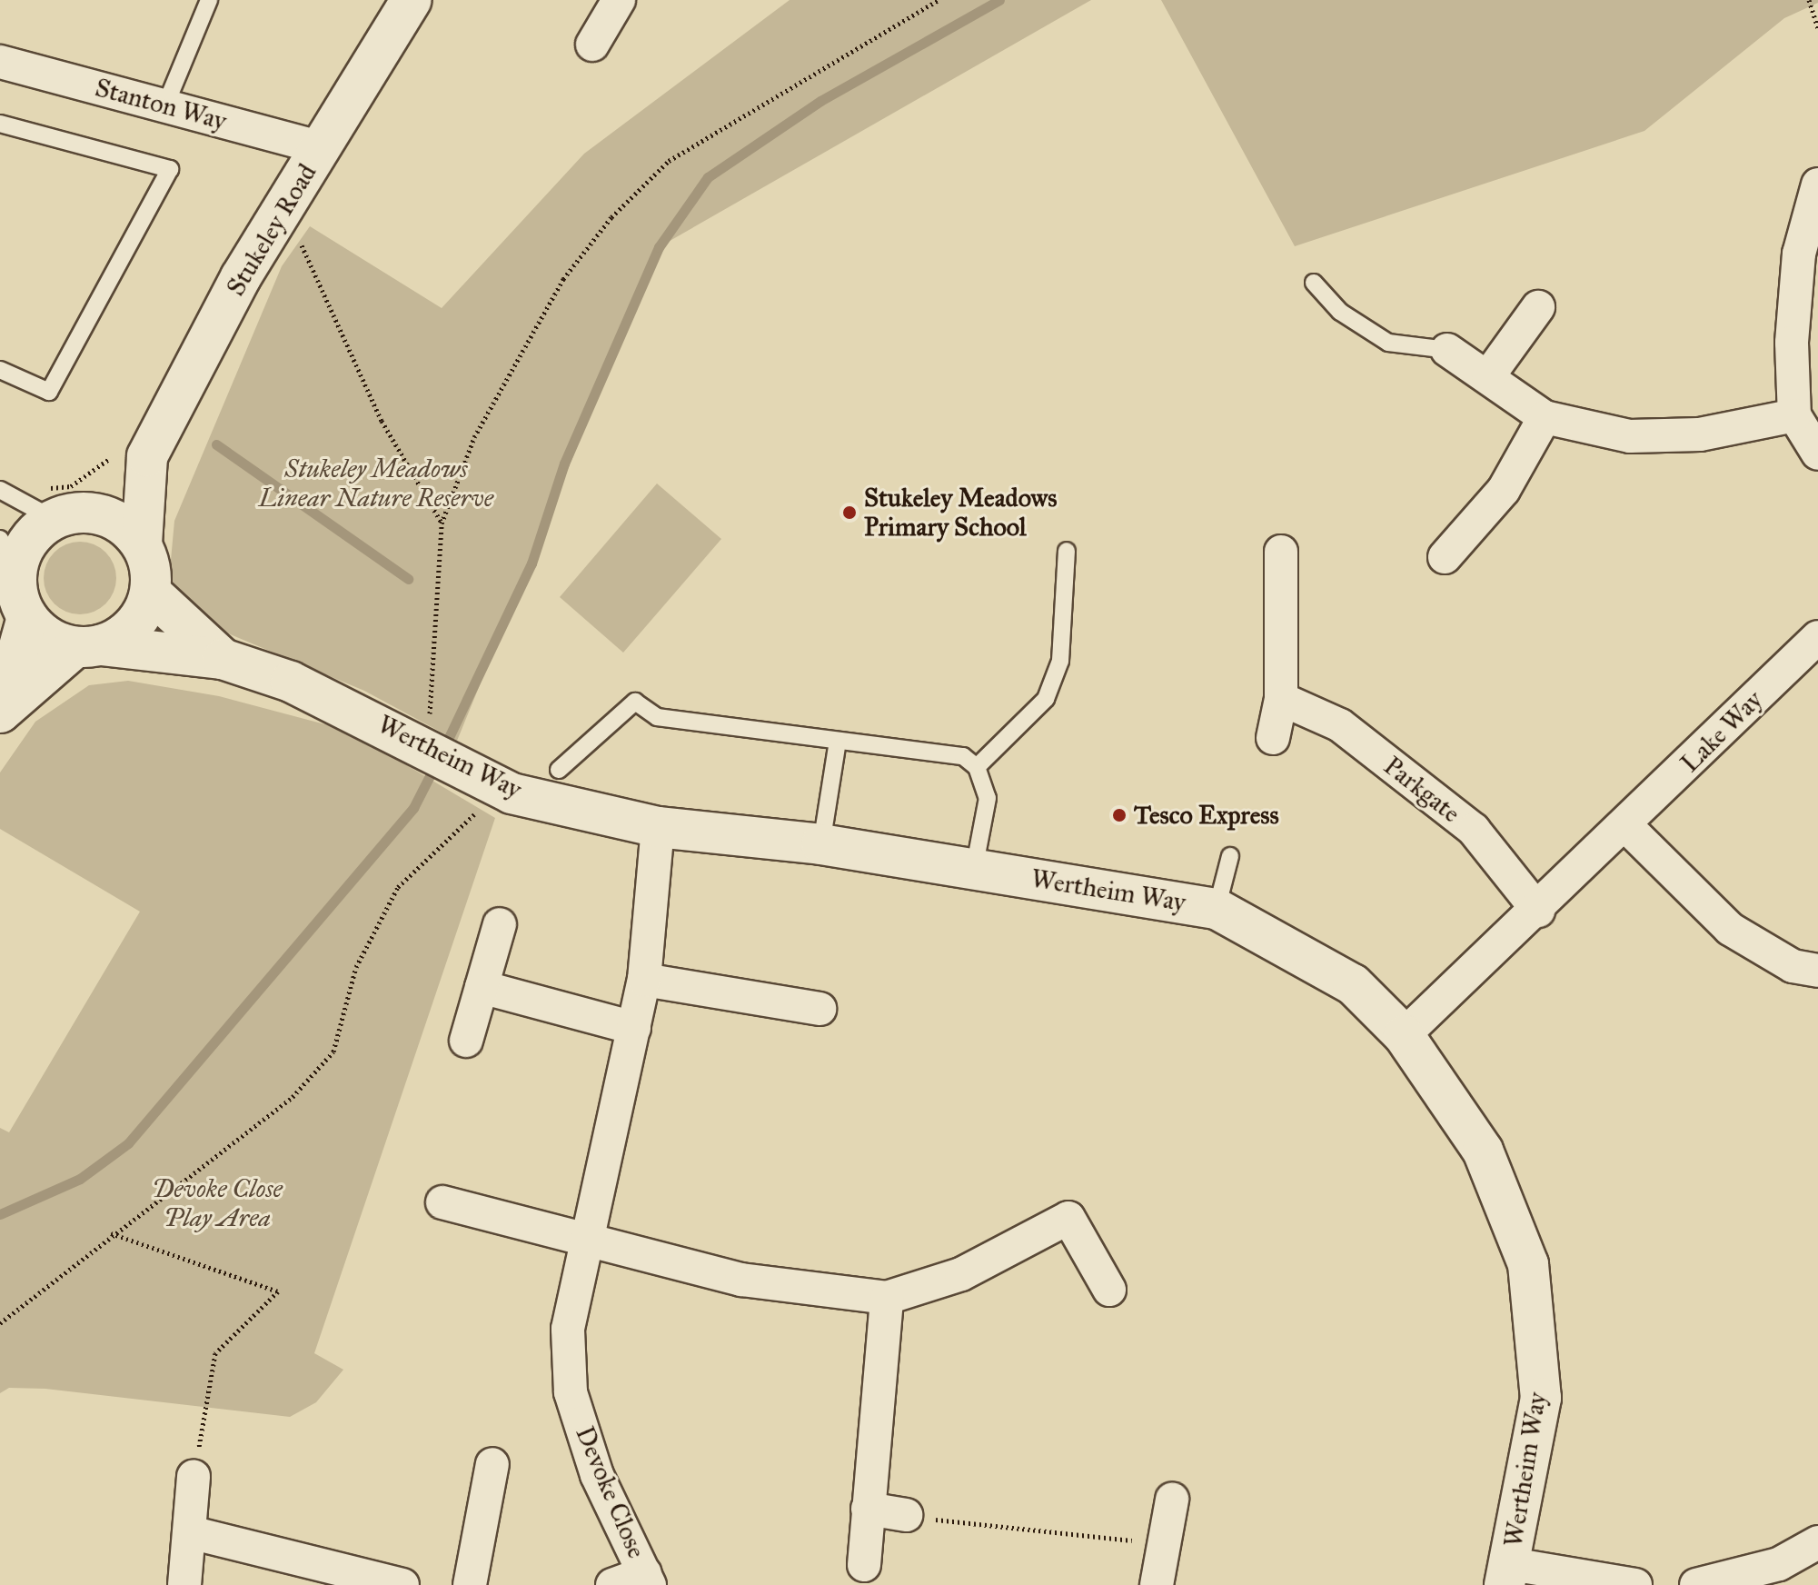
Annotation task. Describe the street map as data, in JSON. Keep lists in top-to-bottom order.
{
  "streets": {
    "street": [
      "Stanton Way",
      "Stukeley Road",
      "Lake Way",
      "Wertheim Way",
      "Parkgate",
      "Devoke Close"
    ]
  },
  "crossings": [
    ["Stanton Way", "Stukeley Road"],
    ["Stukeley Road", "Wertheim Way"],
    ["Wertheim Way", "Devoke Close"]
  ],
  "parks": ["Stukeley Meadows Linear Nature Reserve", "Devoke Close Play Area"],
  "places": ["Stukeley Meadows Primary School", "Tesco Express"]
}
